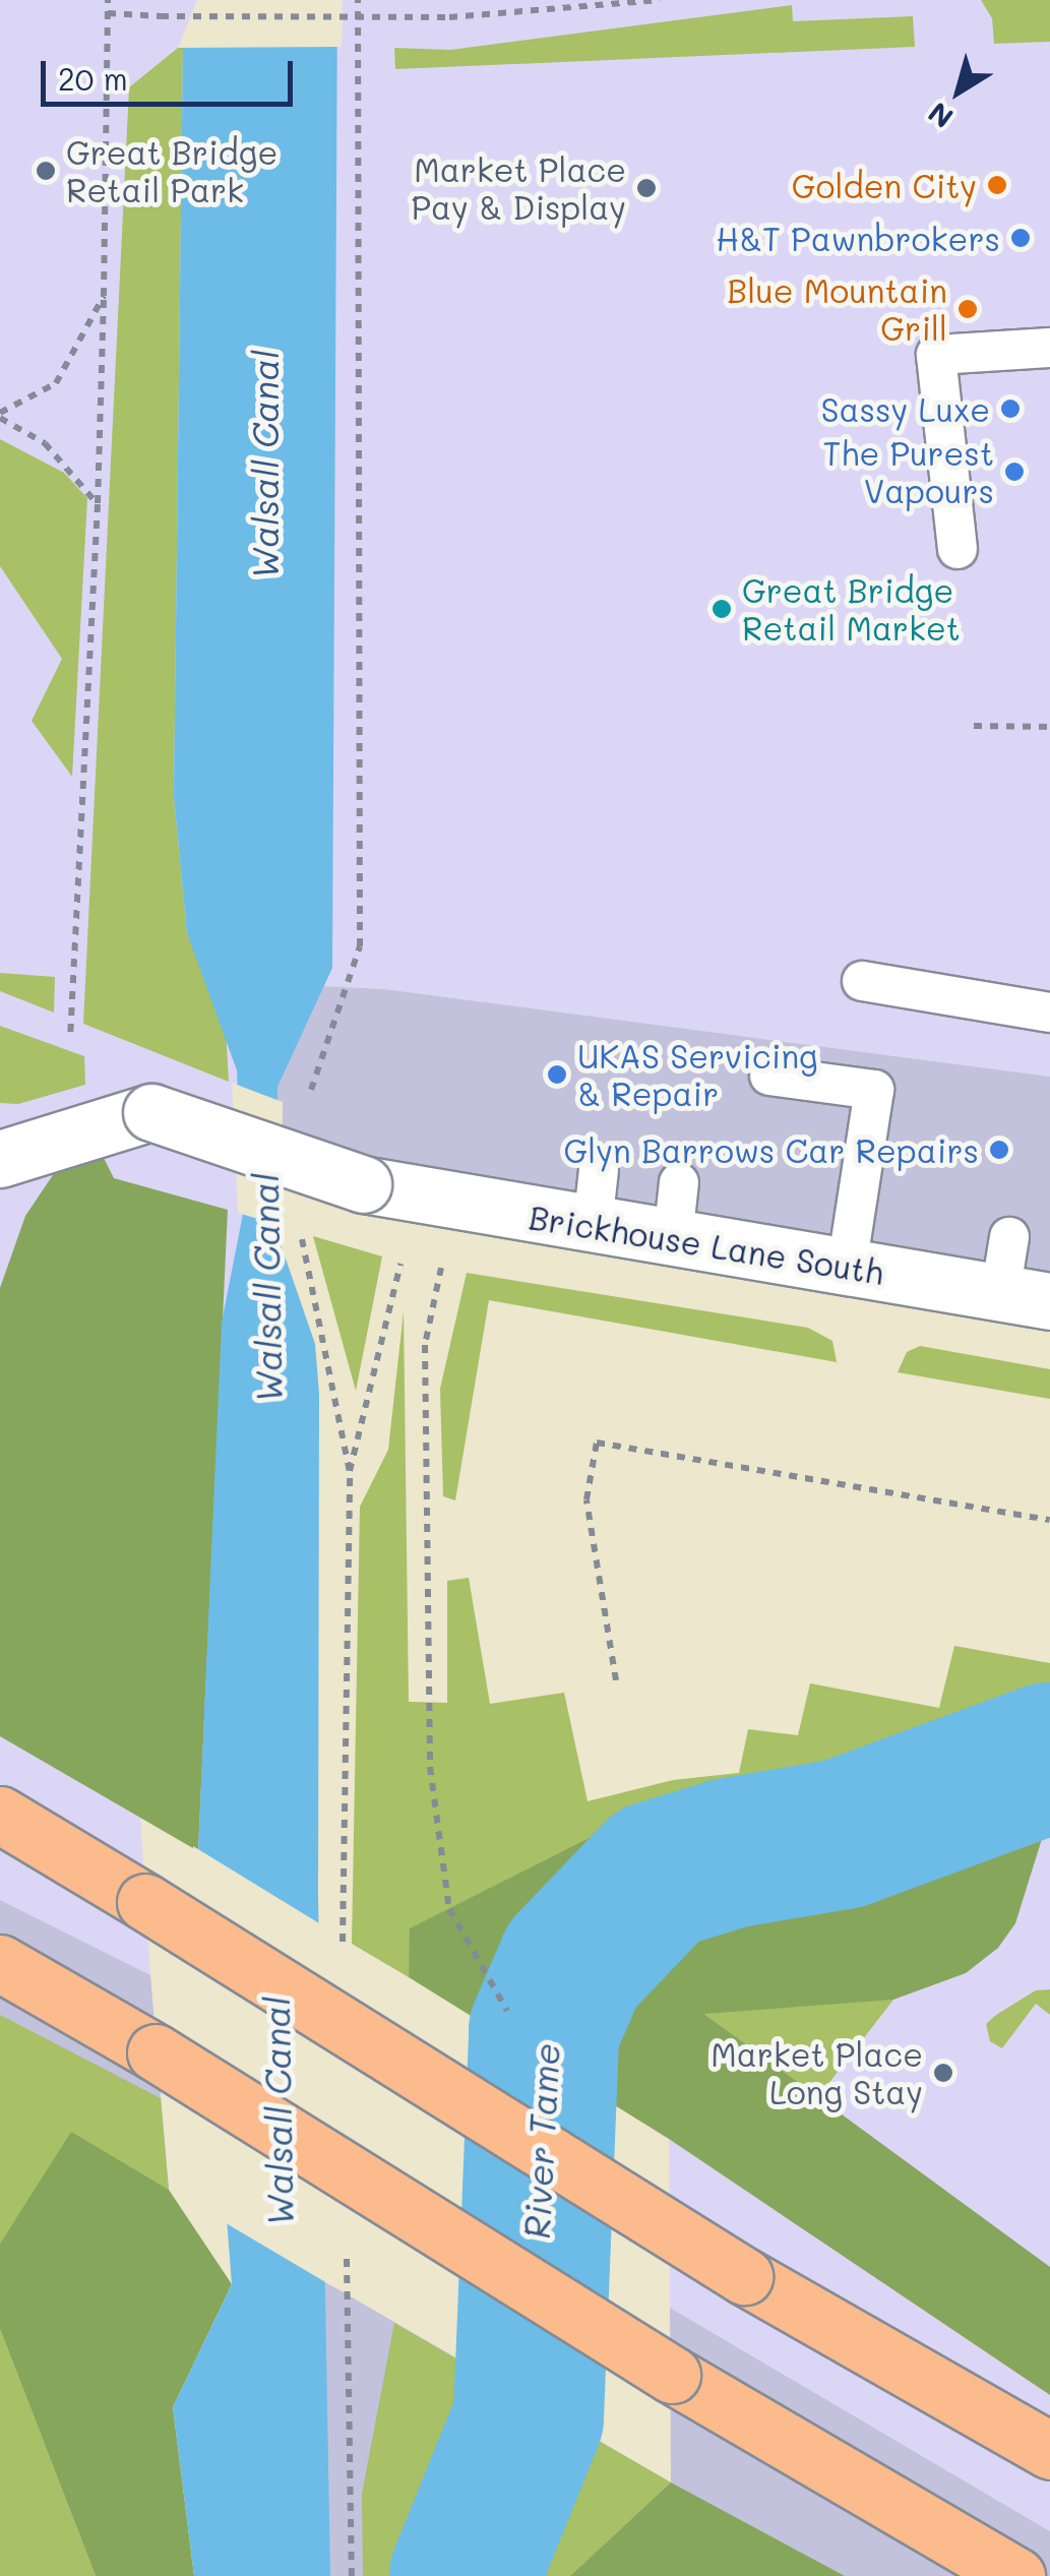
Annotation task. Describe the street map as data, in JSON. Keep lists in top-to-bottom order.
{
  "streets": {
    "street": ["Brickhouse Lane South"]
  },
  "water": ["Walsall Canal", "River Tame"],
  "places": [
    "Great Bridge Retail Park",
    "Golden City",
    "Market Place Pay & Display",
    "H&T Pawnbrokers",
    "Blue Mountain Grill",
    "Sassy Luxe",
    "The Purest Vapours",
    "Great Bridge Retail Market",
    "UKAS Servicing & Repair",
    "Glyn Barrows Car Repairs",
    "Market Place Long Stay"
  ],
  "scale_bar": "20 m",
  "north": "bottom left"
}
